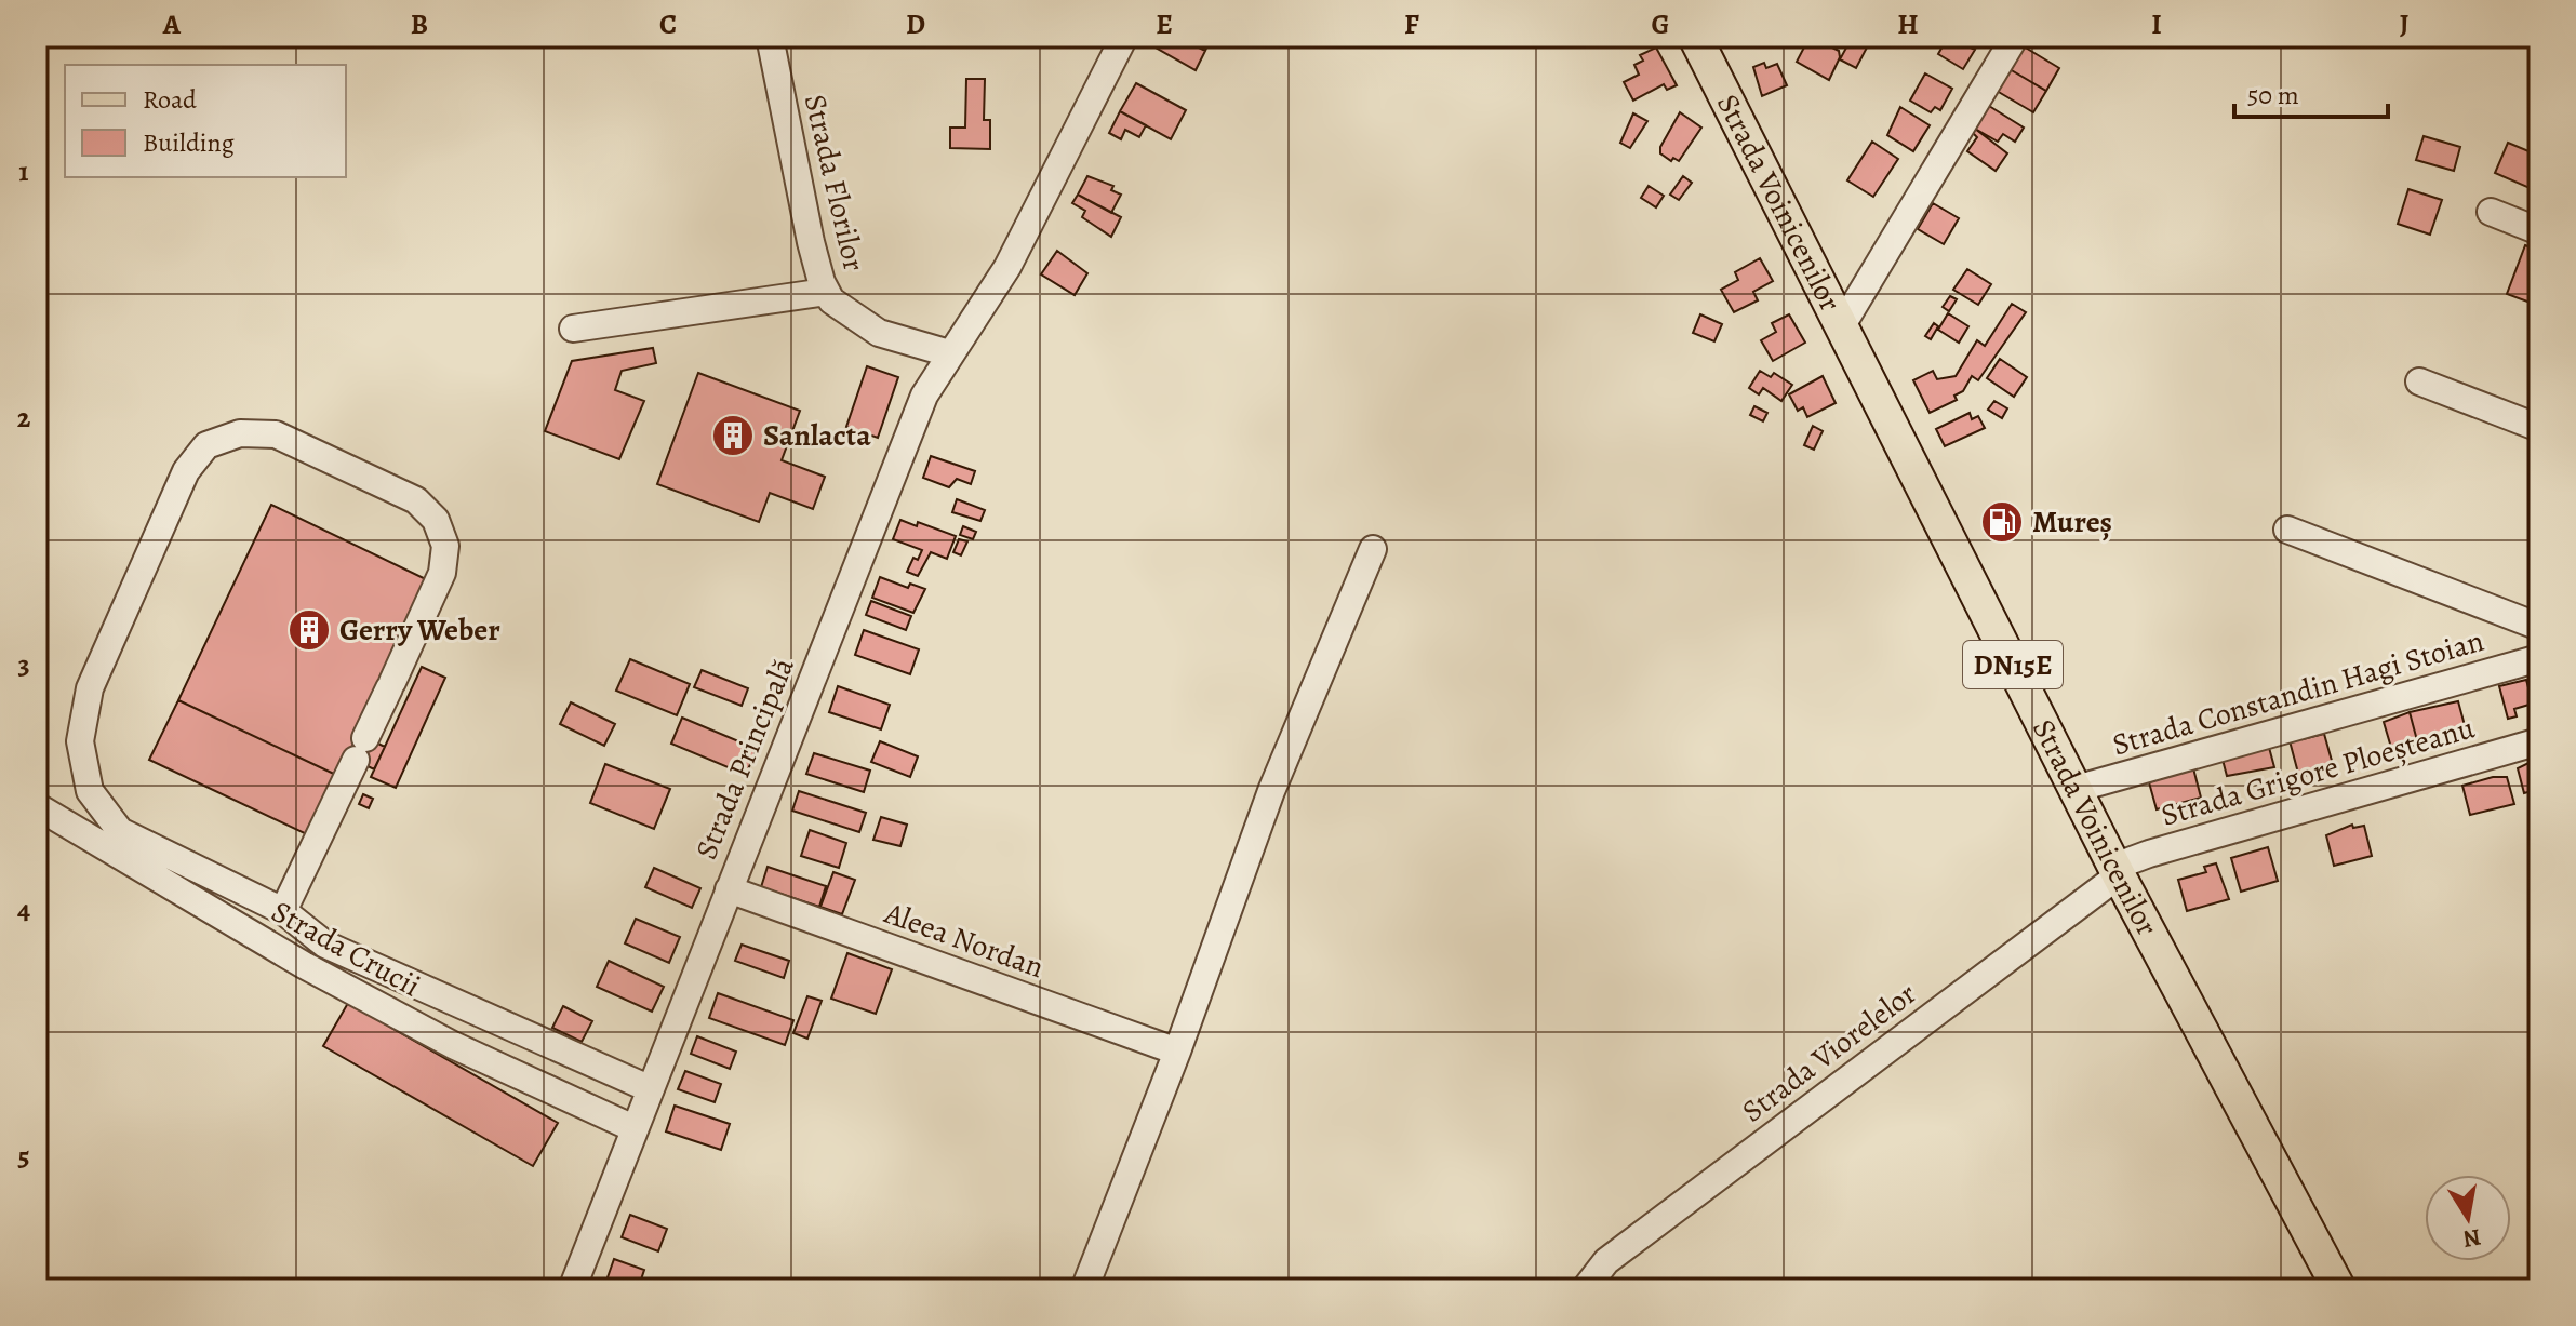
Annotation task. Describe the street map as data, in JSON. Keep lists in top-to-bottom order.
{
  "streets": {
    "main road": ["Strada Voinicenilor", "DN15E"],
    "street": [
      "Strada Florilor",
      "Strada Constandin Hagi Stoian",
      "Strada Principală",
      "Strada Grigore Ploeșteanu",
      "Aleea Nordan",
      "Strada Crucii",
      "Strada Viorelelor"
    ]
  },
  "crossings": [
    ["Strada Florilor", "Strada Principală"],
    ["Strada Voinicenilor", "Strada Constandin Hagi Stoian"],
    ["Strada Voinicenilor", "Strada Grigore Ploeșteanu"],
    ["Strada Voinicenilor", "Strada Viorelelor"],
    ["Strada Principală", "Aleea Nordan"],
    ["Strada Principală", "Strada Crucii"],
    ["Strada Grigore Ploeșteanu", "Strada Viorelelor"]
  ],
  "places": {
    "building": ["Sanlacta", "Gerry Weber"],
    "fuel station": ["Mureș"]
  },
  "legend": ["Road", "Building"],
  "scale_bar": "50 m",
  "north": "bottom",
  "grid": {
    "columns": [
      "A",
      "B",
      "C",
      "D",
      "E",
      "F",
      "G",
      "H",
      "I",
      "J"
    ],
    "rows": [
      "1",
      "2",
      "3",
      "4",
      "5"
    ]
  }
}
